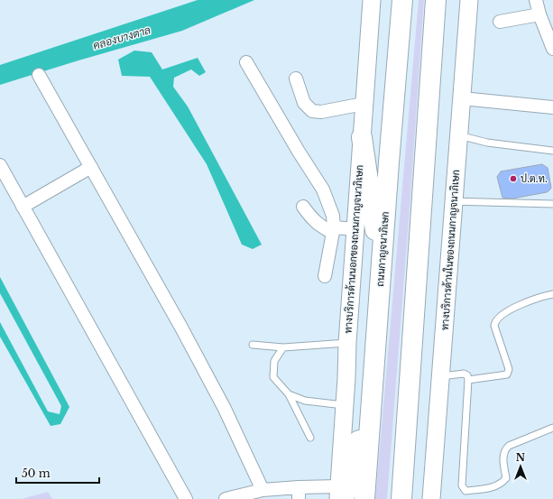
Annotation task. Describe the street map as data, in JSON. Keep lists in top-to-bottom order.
{
  "streets": {
    "highway": ["ถนนกาญจนาภิเษก"],
    "main road": ["ทางบริการด้านนอกของถนนกาญจนาภิเษก", "ทางบริการด้านในของถนนกาญจนาภิเษก"]
  },
  "water": ["คลองบางตาล"],
  "places": ["ป.ต.ท."],
  "scale_bar": "50 m",
  "north": "top"
}
